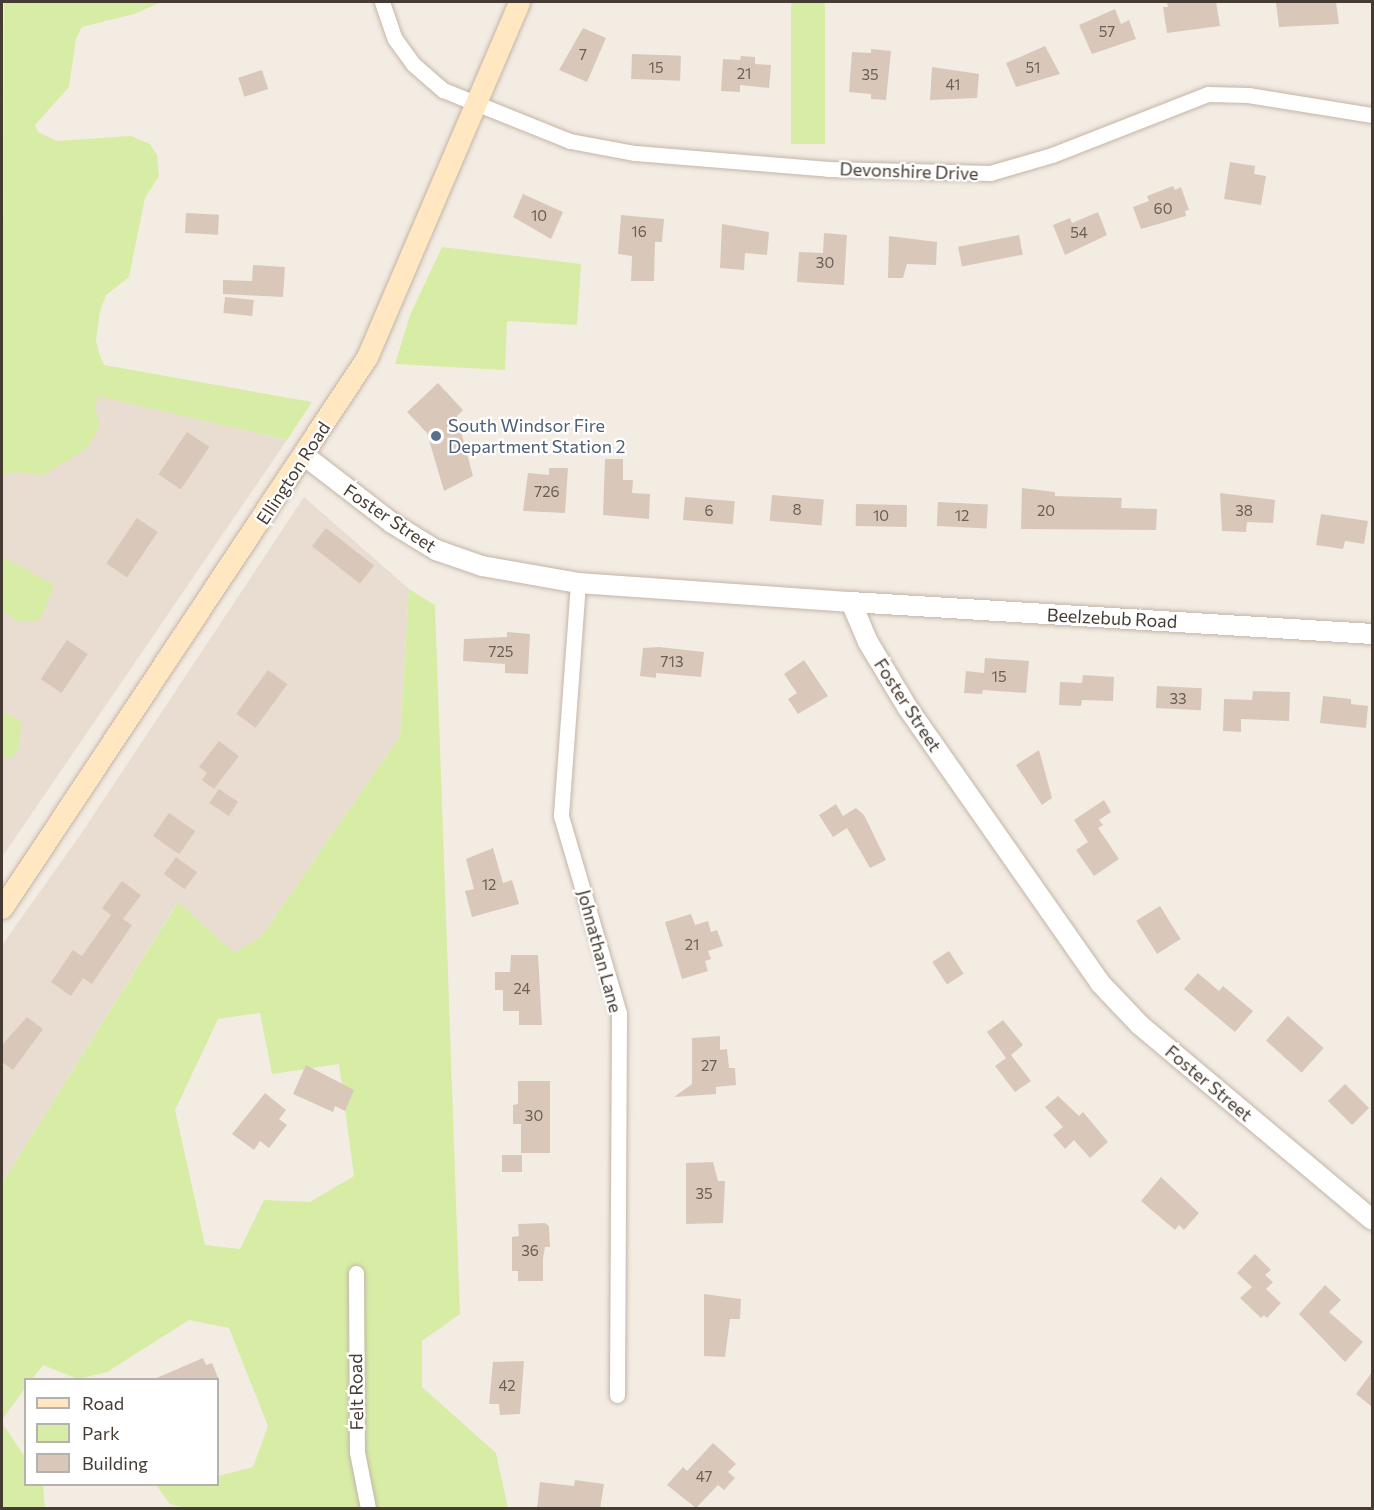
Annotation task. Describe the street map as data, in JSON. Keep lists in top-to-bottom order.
{
  "streets": {
    "main road": ["Ellington Road"],
    "street": [
      "Devonshire Drive",
      "Foster Street",
      "Beelzebub Road",
      "Johnathan Lane",
      "Felt Road"
    ]
  },
  "crossings": [
    ["Devonshire Drive", "Ellington Road"],
    ["Ellington Road", "Foster Street"],
    ["Foster Street", "Beelzebub Road"],
    ["Foster Street", "Johnathan Lane"]
  ],
  "places": ["South Windsor Fire Department Station 2"],
  "house_numbers": [
    "57",
    "7",
    "15",
    "51",
    "21",
    "35",
    "41",
    "60",
    "10",
    "16",
    "54",
    "30",
    "726",
    "8",
    "6",
    "20",
    "38",
    "10",
    "12",
    "725",
    "713",
    "15",
    "33",
    "12",
    "21",
    "24",
    "27",
    "30",
    "35",
    "36",
    "42",
    "47"
  ],
  "legend": ["Road", "Park", "Building"]
}
